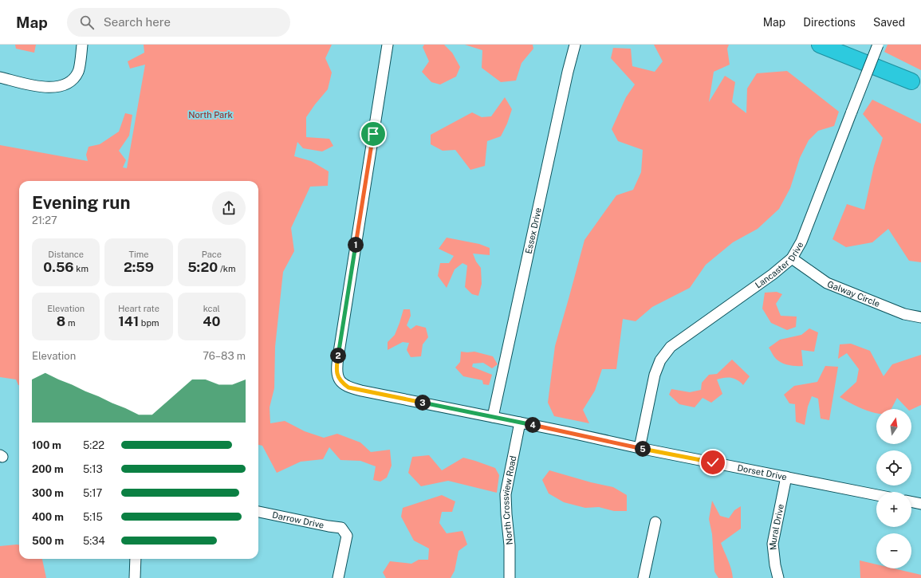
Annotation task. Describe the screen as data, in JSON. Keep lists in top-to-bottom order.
{
  "streets": {
    "street": [
      "Essex Drive",
      "Lancaster Drive",
      "Galway Circle",
      "Dorset Drive",
      "North Crossview Road",
      "Darrow Drive",
      "Mural Drive"
    ]
  },
  "crossings": [
    ["Essex Drive", "Dorset Drive"],
    ["Lancaster Drive", "Galway Circle"],
    ["Lancaster Drive", "Dorset Drive"],
    ["Dorset Drive", "North Crossview Road"],
    ["Dorset Drive", "Mural Drive"]
  ],
  "parks": ["North Park"],
  "north": "top",
  "page": {
    "header": "Map",
    "search": "Search here",
    "nav": ["Map", "Directions", "Saved"],
    "heading": ["Evening run", "21:27"],
    "stats": [
      ["Distance", "0.56 km"],
      ["Time", "2:59"],
      ["Pace", "5:20 /km"],
      ["Elevation", "8 m"],
      ["Heart rate", "141 bpm"],
      ["kcal", "40"]
    ],
    "pins": [
      "1",
      "2",
      "3",
      "4",
      "5"
    ],
    "chart": ["Elevation", "76–83 m"],
    "map_buttons": ["+", "−"],
    "list": [
      {
        "name": "100 m",
        "note": "5:22"
      },
      {
        "name": "200 m",
        "note": "5:13"
      },
      {
        "name": "300 m",
        "note": "5:17"
      },
      {
        "name": "400 m",
        "note": "5:15"
      },
      {
        "name": "500 m",
        "note": "5:34"
      }
    ]
  }
}
